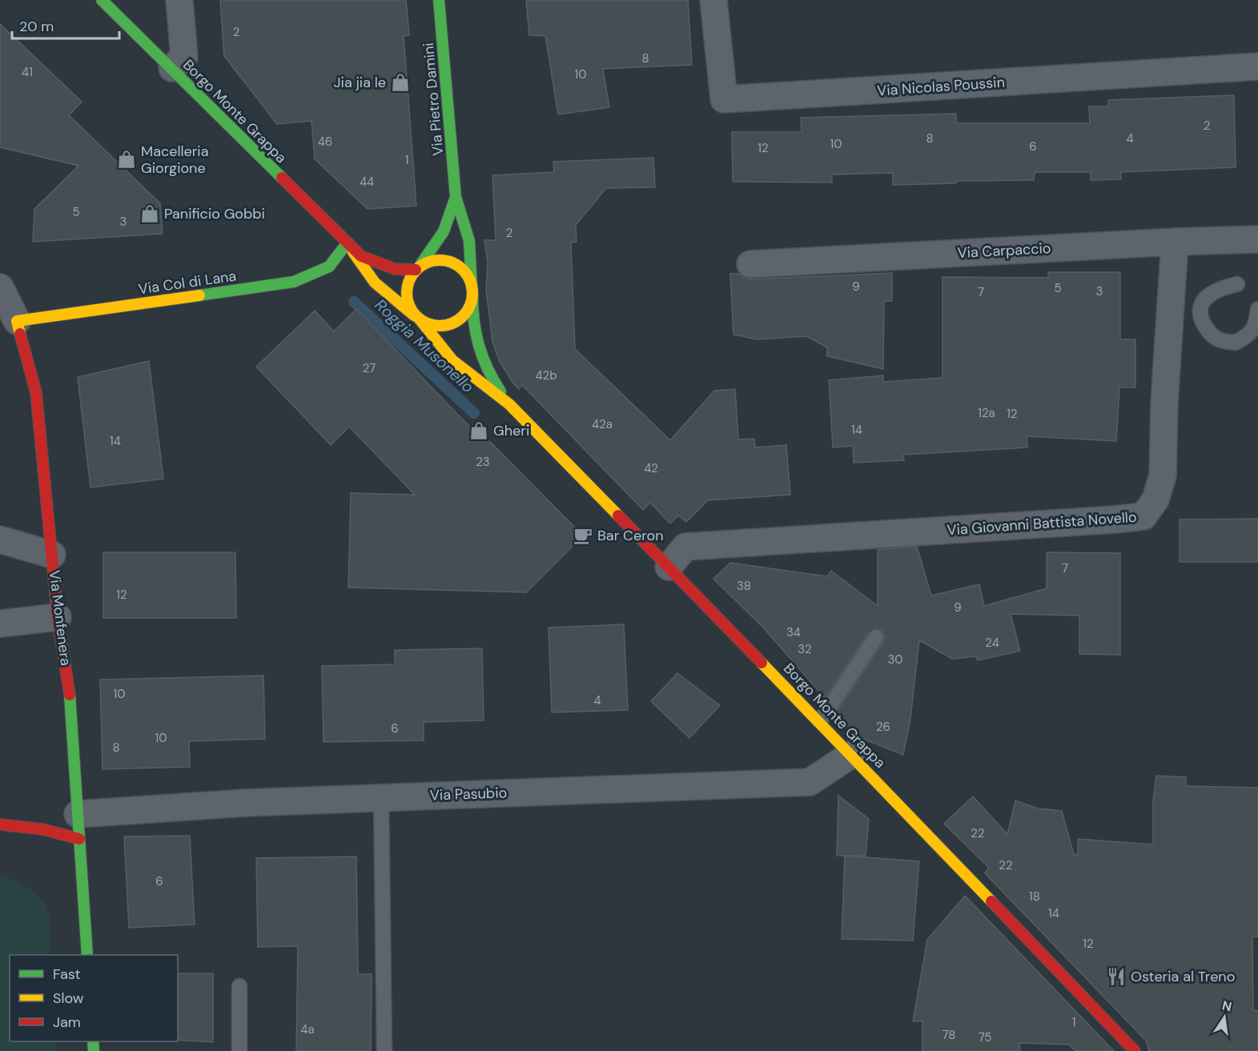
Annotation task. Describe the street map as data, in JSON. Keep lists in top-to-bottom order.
{
  "streets": {
    "street": [
      "Via Nicolas Poussin",
      "Via Pietro Damini",
      "Borgo Monte Grappa",
      "Via Carpaccio",
      "Via Col di Lana",
      "Via Giovanni Battista Novello",
      "Via Monfenera",
      "Via Pasubio"
    ]
  },
  "crossings": [
    ["Via Pietro Damini", "Borgo Monte Grappa"],
    ["Borgo Monte Grappa", "Via Col di Lana"],
    ["Borgo Monte Grappa", "Via Giovanni Battista Novello"],
    ["Borgo Monte Grappa", "Via Pasubio"],
    ["Via Carpaccio", "Via Giovanni Battista Novello"],
    ["Via Col di Lana", "Via Monfenera"],
    ["Via Monfenera", "Via Pasubio"]
  ],
  "water": ["Roggia Musonello"],
  "places": {
    "shop": [
      "Jia jia le",
      "Macelleria Giorgione",
      "Panificio Gobbi",
      "Gheri"
    ],
    "cafe": ["Bar Ceron"],
    "restaurant": ["Osteria al Treno"]
  },
  "house_numbers": [
    "2",
    "8",
    "41",
    "10",
    "2",
    "8",
    "4",
    "46",
    "10",
    "6",
    "12",
    "1",
    "44",
    "5",
    "3",
    "2",
    "9",
    "5",
    "3",
    "7",
    "27",
    "42b",
    "12a",
    "12",
    "42a",
    "14",
    "14",
    "23",
    "42",
    "7",
    "38",
    "12",
    "9",
    "34",
    "24",
    "32",
    "30",
    "10",
    "4",
    "26",
    "6",
    "10",
    "8",
    "22",
    "22",
    "6",
    "18",
    "14",
    "12",
    "1",
    "4a",
    "78",
    "75"
  ],
  "legend": ["Fast", "Slow", "Jam"],
  "scale_bar": "20 m",
  "north": "top"
}
